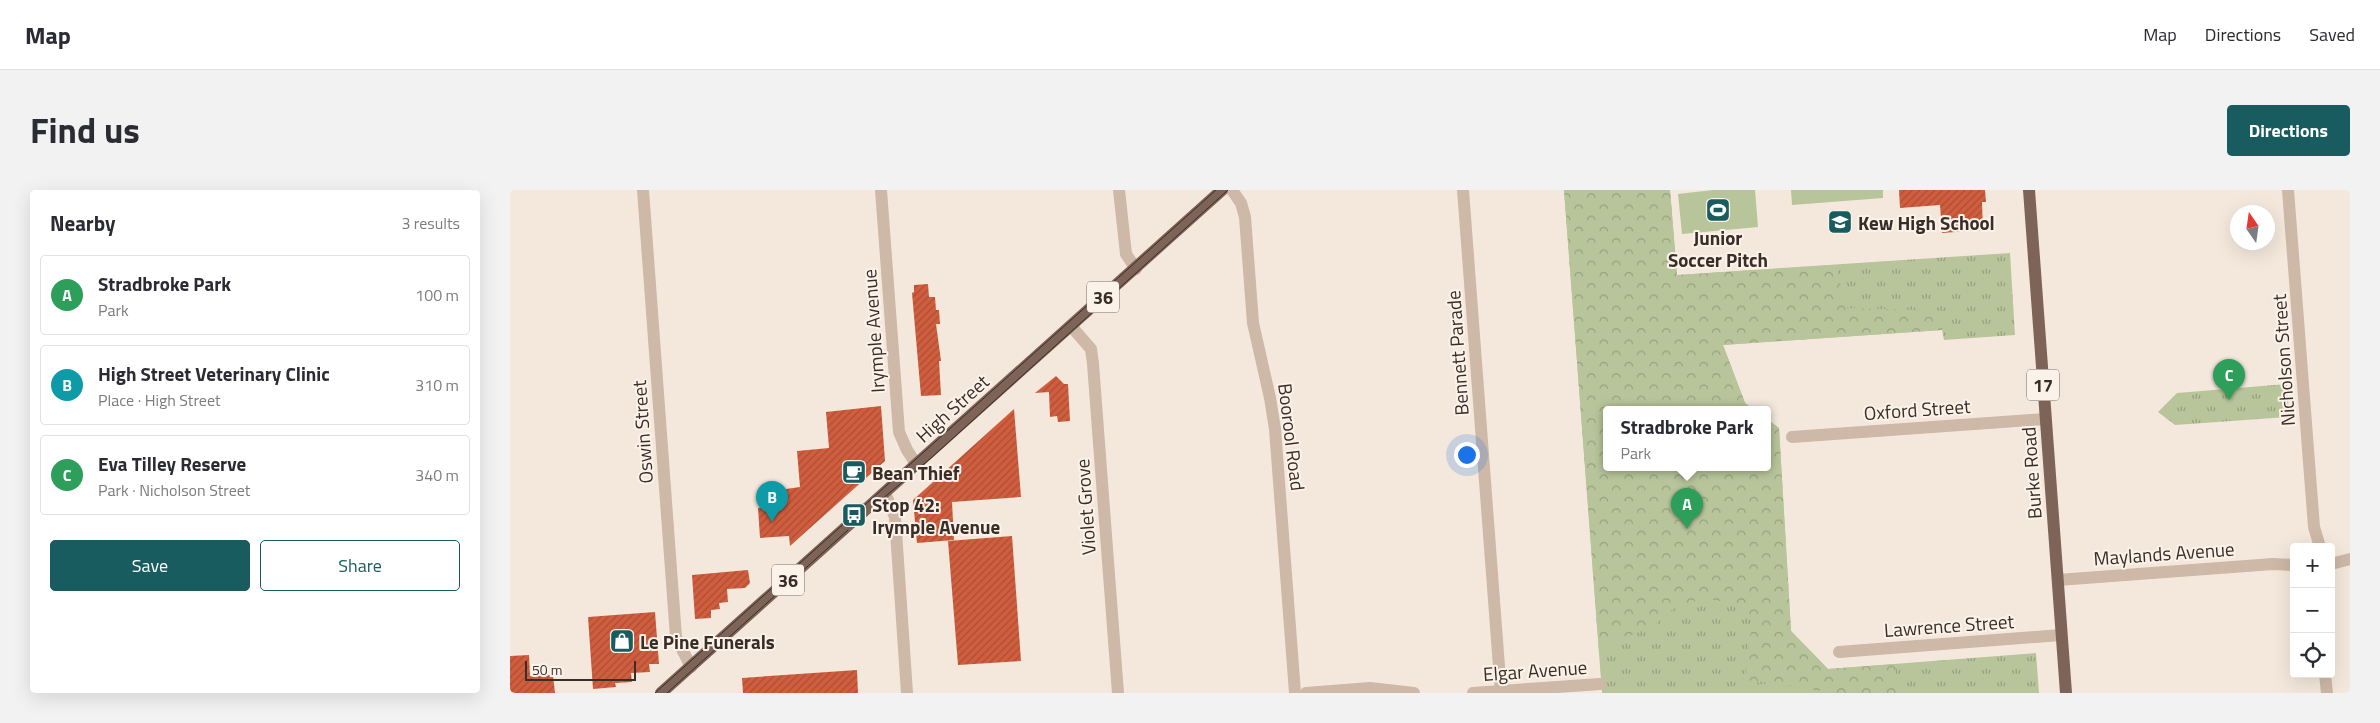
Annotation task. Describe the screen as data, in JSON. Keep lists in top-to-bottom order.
{
  "streets": {
    "main road": [
      "36",
      "17",
      "High Street",
      "Burke Road"
    ],
    "street": [
      "Irymple Avenue",
      "Bennett Parade",
      "Nicholson Street",
      "Oxford Street",
      "Oswin Street",
      "Boorool Road",
      "Violet Grove",
      "Maylands Avenue",
      "Lawrence Street",
      "Elgar Avenue"
    ]
  },
  "crossings": [
    ["Irymple Avenue", "High Street"],
    ["Bennett Parade", "Elgar Avenue"],
    ["High Street", "Oswin Street"],
    ["High Street", "Violet Grove"],
    ["Oxford Street", "Burke Road"],
    ["Burke Road", "Maylands Avenue"],
    ["Burke Road", "Lawrence Street"]
  ],
  "places": {
    "sports": ["Junior Soccer Pitch"],
    "school or university": ["Kew High School"],
    "cafe": ["Bean Thief"],
    "bus stop": ["Stop 42: Irymple Avenue"],
    "shop": ["Le Pine Funerals"]
  },
  "scale_bar": "50 m",
  "north": "top",
  "page": {
    "header": "Map",
    "nav": ["Map", "Directions", "Saved"],
    "title": "Find us",
    "buttons": [
      "Directions",
      ["Save", "Share"]
    ],
    "heading": ["Nearby", "3 results"],
    "list": [
      {
        "mark": "A",
        "name": "Stradbroke Park",
        "note": "Park",
        "value": "100 m"
      },
      {
        "mark": "B",
        "name": "High Street Veterinary Clinic",
        "note": "Place · High Street",
        "value": "310 m"
      },
      {
        "mark": "C",
        "name": "Eva Tilley Reserve",
        "note": "Park · Nicholson Street",
        "value": "340 m"
      }
    ],
    "pins": ["C", "B", "A"],
    "popup": ["Stradbroke Park", "Park"],
    "map_buttons": ["+", "−"],
    "scale": "50 m"
  }
}
